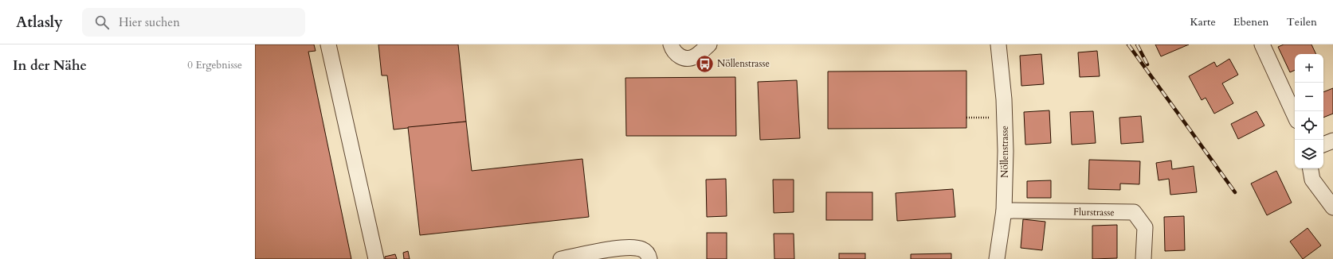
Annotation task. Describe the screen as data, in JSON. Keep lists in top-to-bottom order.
{
  "streets": {
    "street": ["Nöllenstrasse", "Flurstrasse"]
  },
  "crossings": [
    ["Nöllenstrasse", "Flurstrasse"]
  ],
  "places": {
    "bus stop": ["Nöllenstrasse"]
  },
  "page": {
    "header": "Atlasly",
    "search": "Hier suchen",
    "nav": ["Karte", "Ebenen", "Teilen"],
    "heading": ["In der Nähe", "0 Ergebnisse"],
    "map_buttons": ["+", "−"]
  }
}
